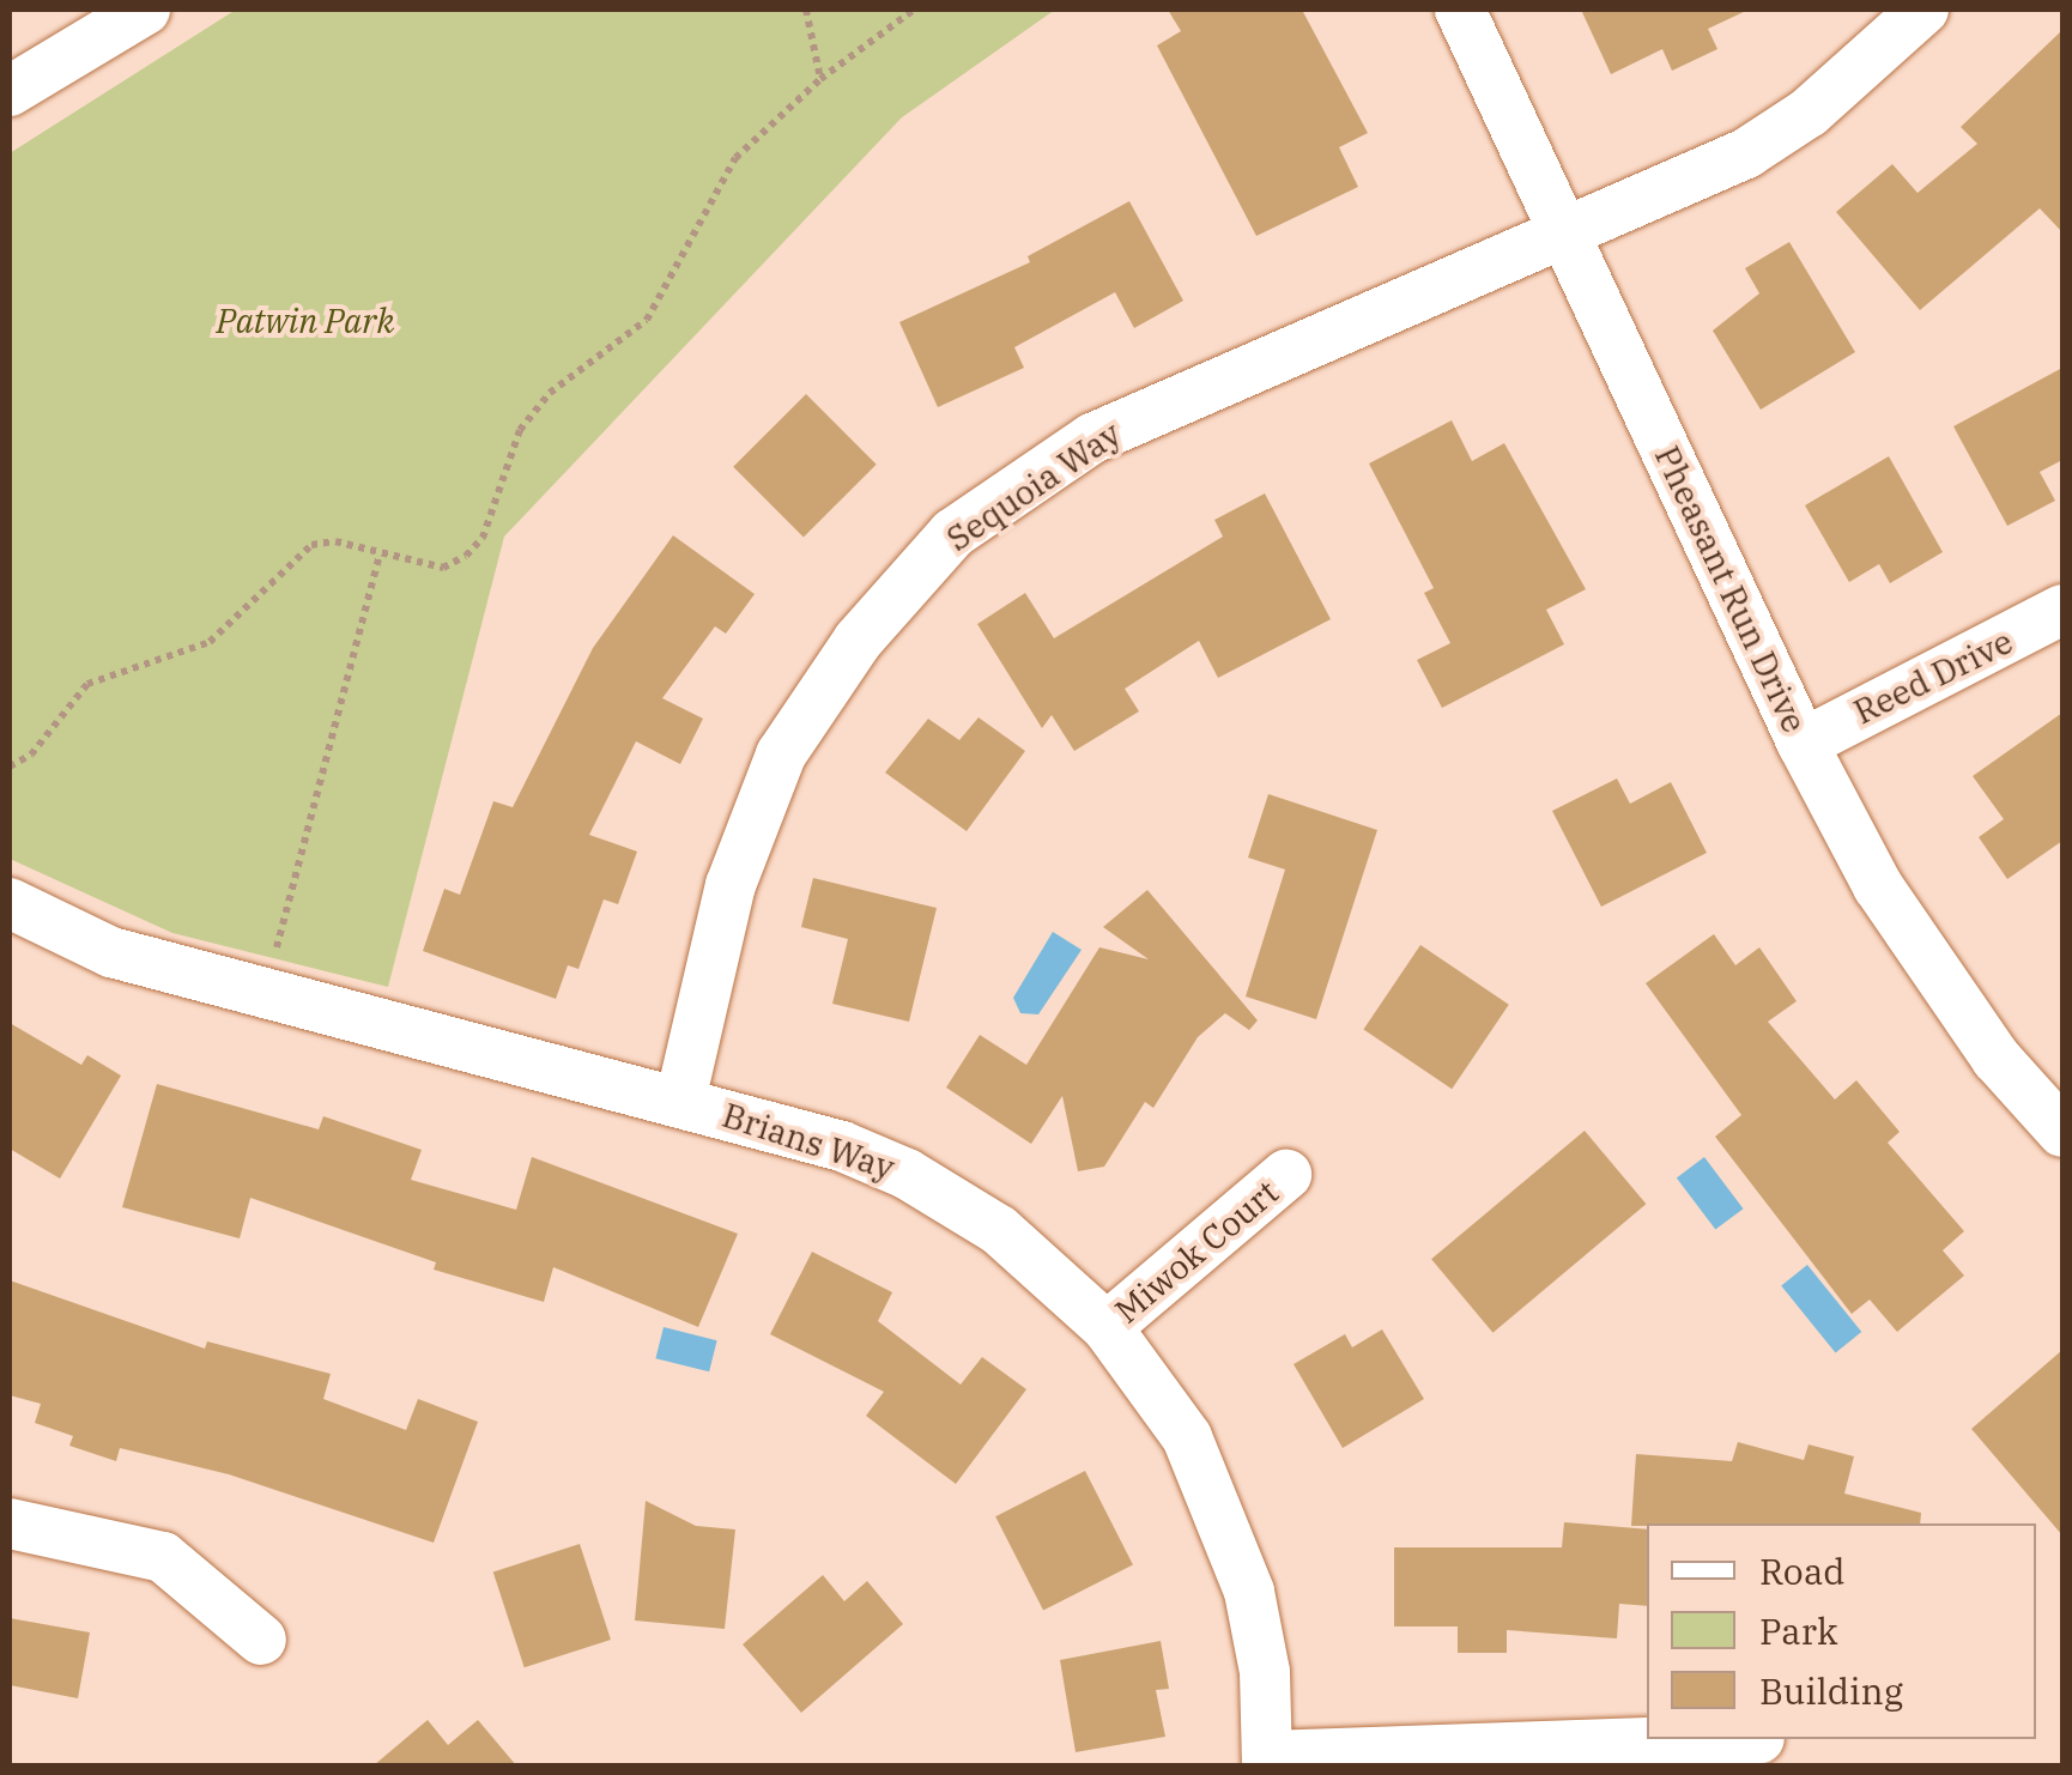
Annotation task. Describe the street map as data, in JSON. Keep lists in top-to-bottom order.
{
  "streets": {
    "street": [
      "Sequoia Way",
      "Pheasant Run Drive",
      "Reed Drive",
      "Brians Way",
      "Miwok Court"
    ]
  },
  "crossings": [
    ["Sequoia Way", "Pheasant Run Drive"],
    ["Sequoia Way", "Brians Way"],
    ["Pheasant Run Drive", "Reed Drive"],
    ["Brians Way", "Miwok Court"]
  ],
  "parks": ["Patwin Park"],
  "legend": ["Road", "Park", "Building"]
}
